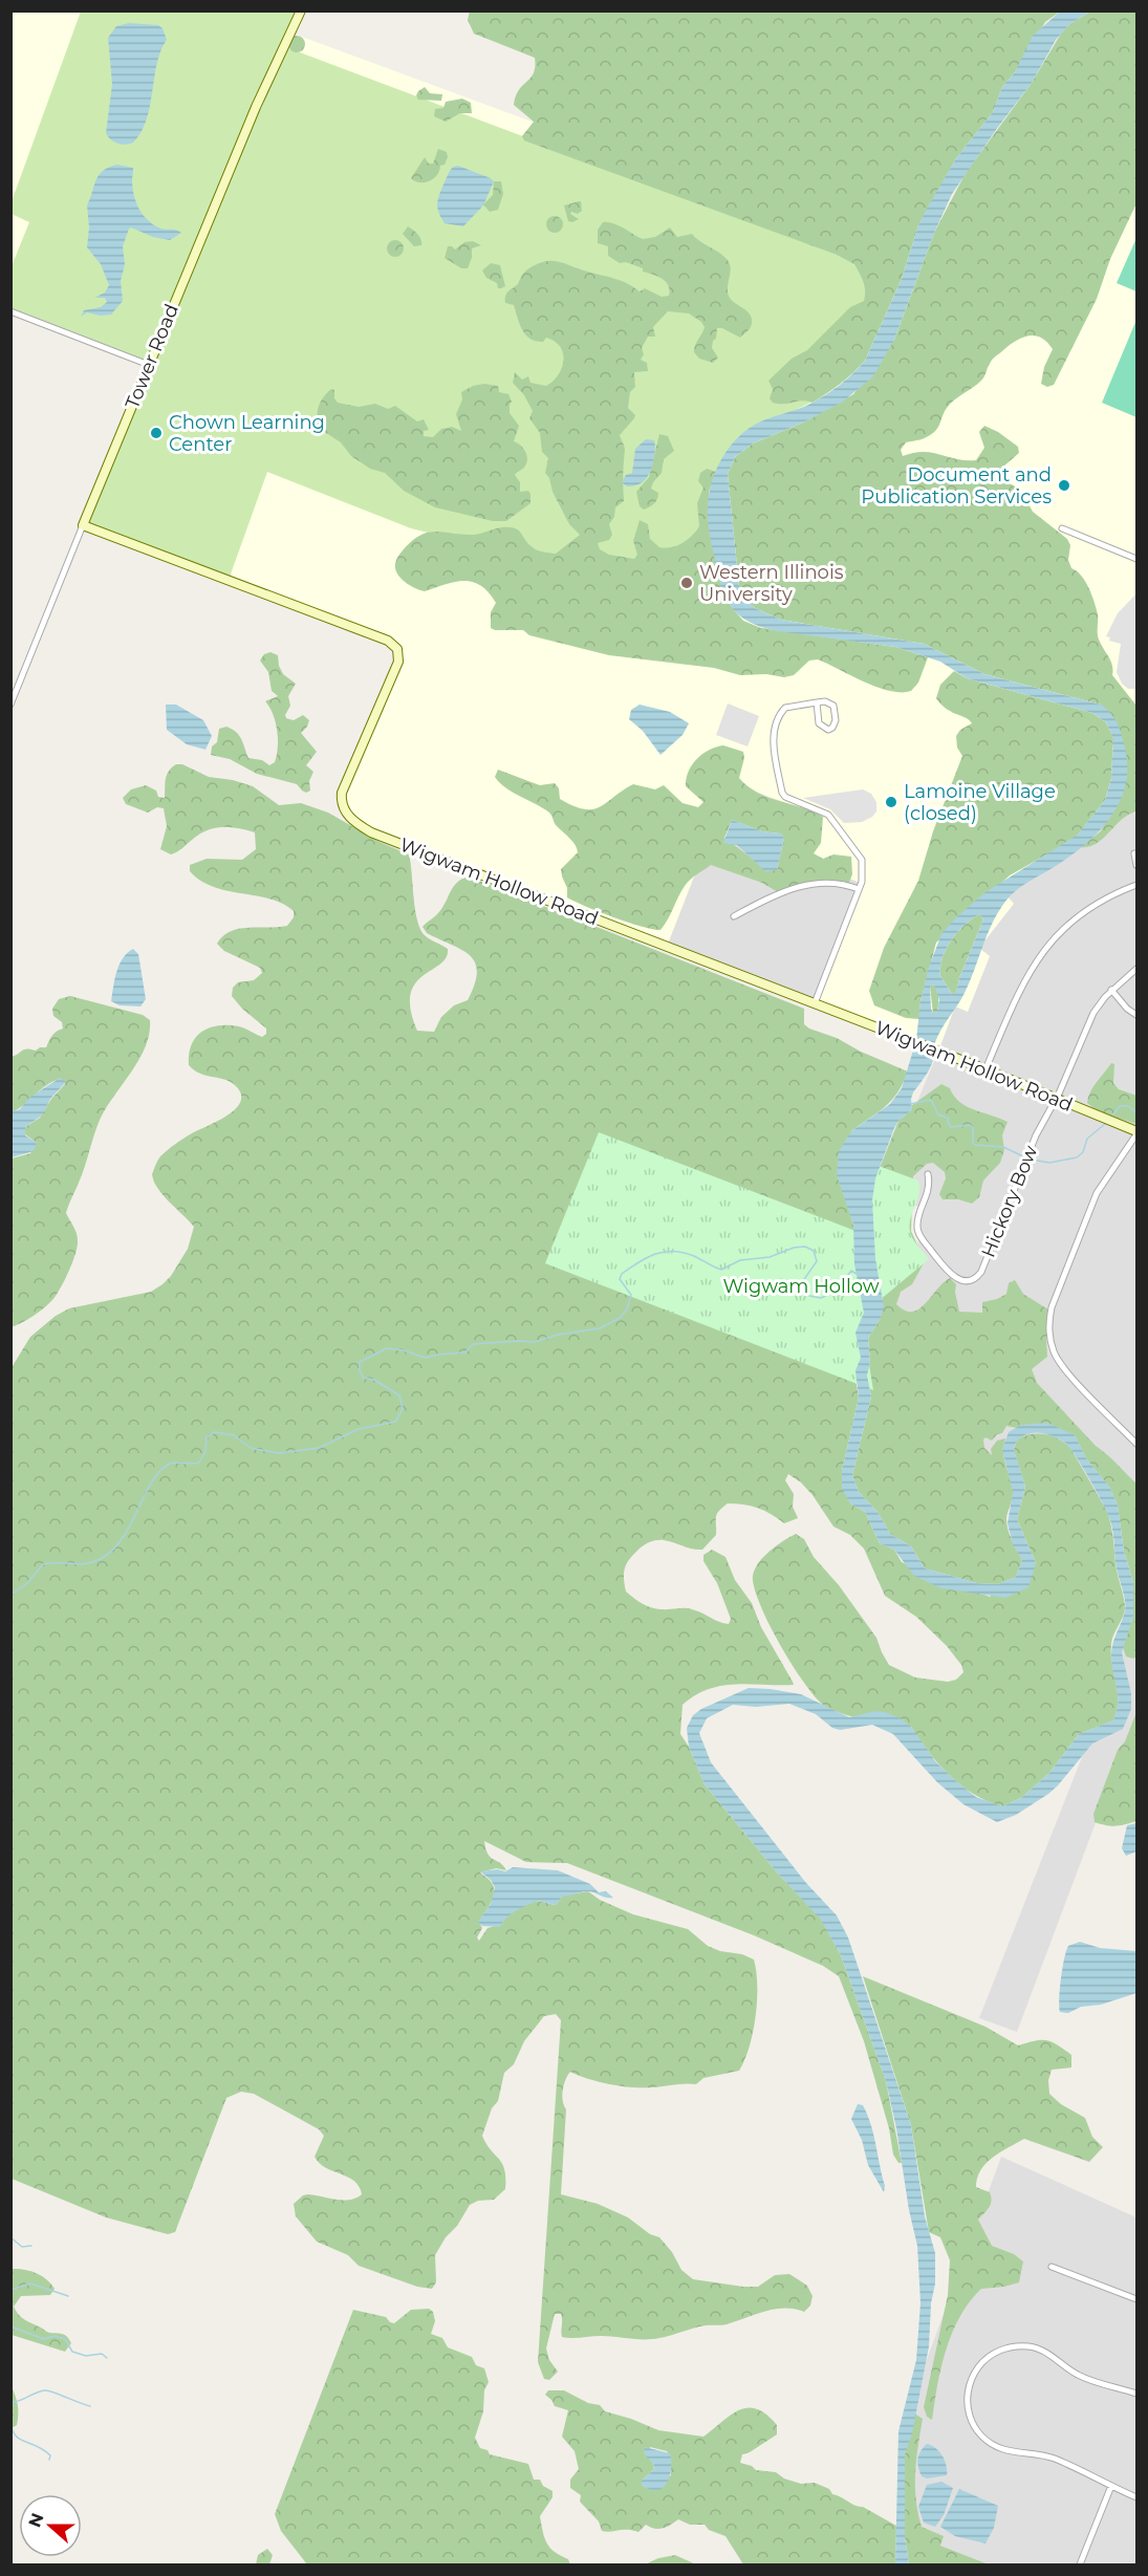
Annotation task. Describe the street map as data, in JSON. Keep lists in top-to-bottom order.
{
  "streets": {
    "street": ["Tower Road", "Wigwam Hollow Road", "Hickory Bow"]
  },
  "crossings": [
    ["Tower Road", "Wigwam Hollow Road"],
    ["Wigwam Hollow Road", "Hickory Bow"]
  ],
  "parks": ["Wigwam Hollow"],
  "places": [
    "Chown Learning Center",
    "Document and Publication Services",
    "Western Illinois University",
    "Lamoine Village (closed)"
  ],
  "north": "left"
}
